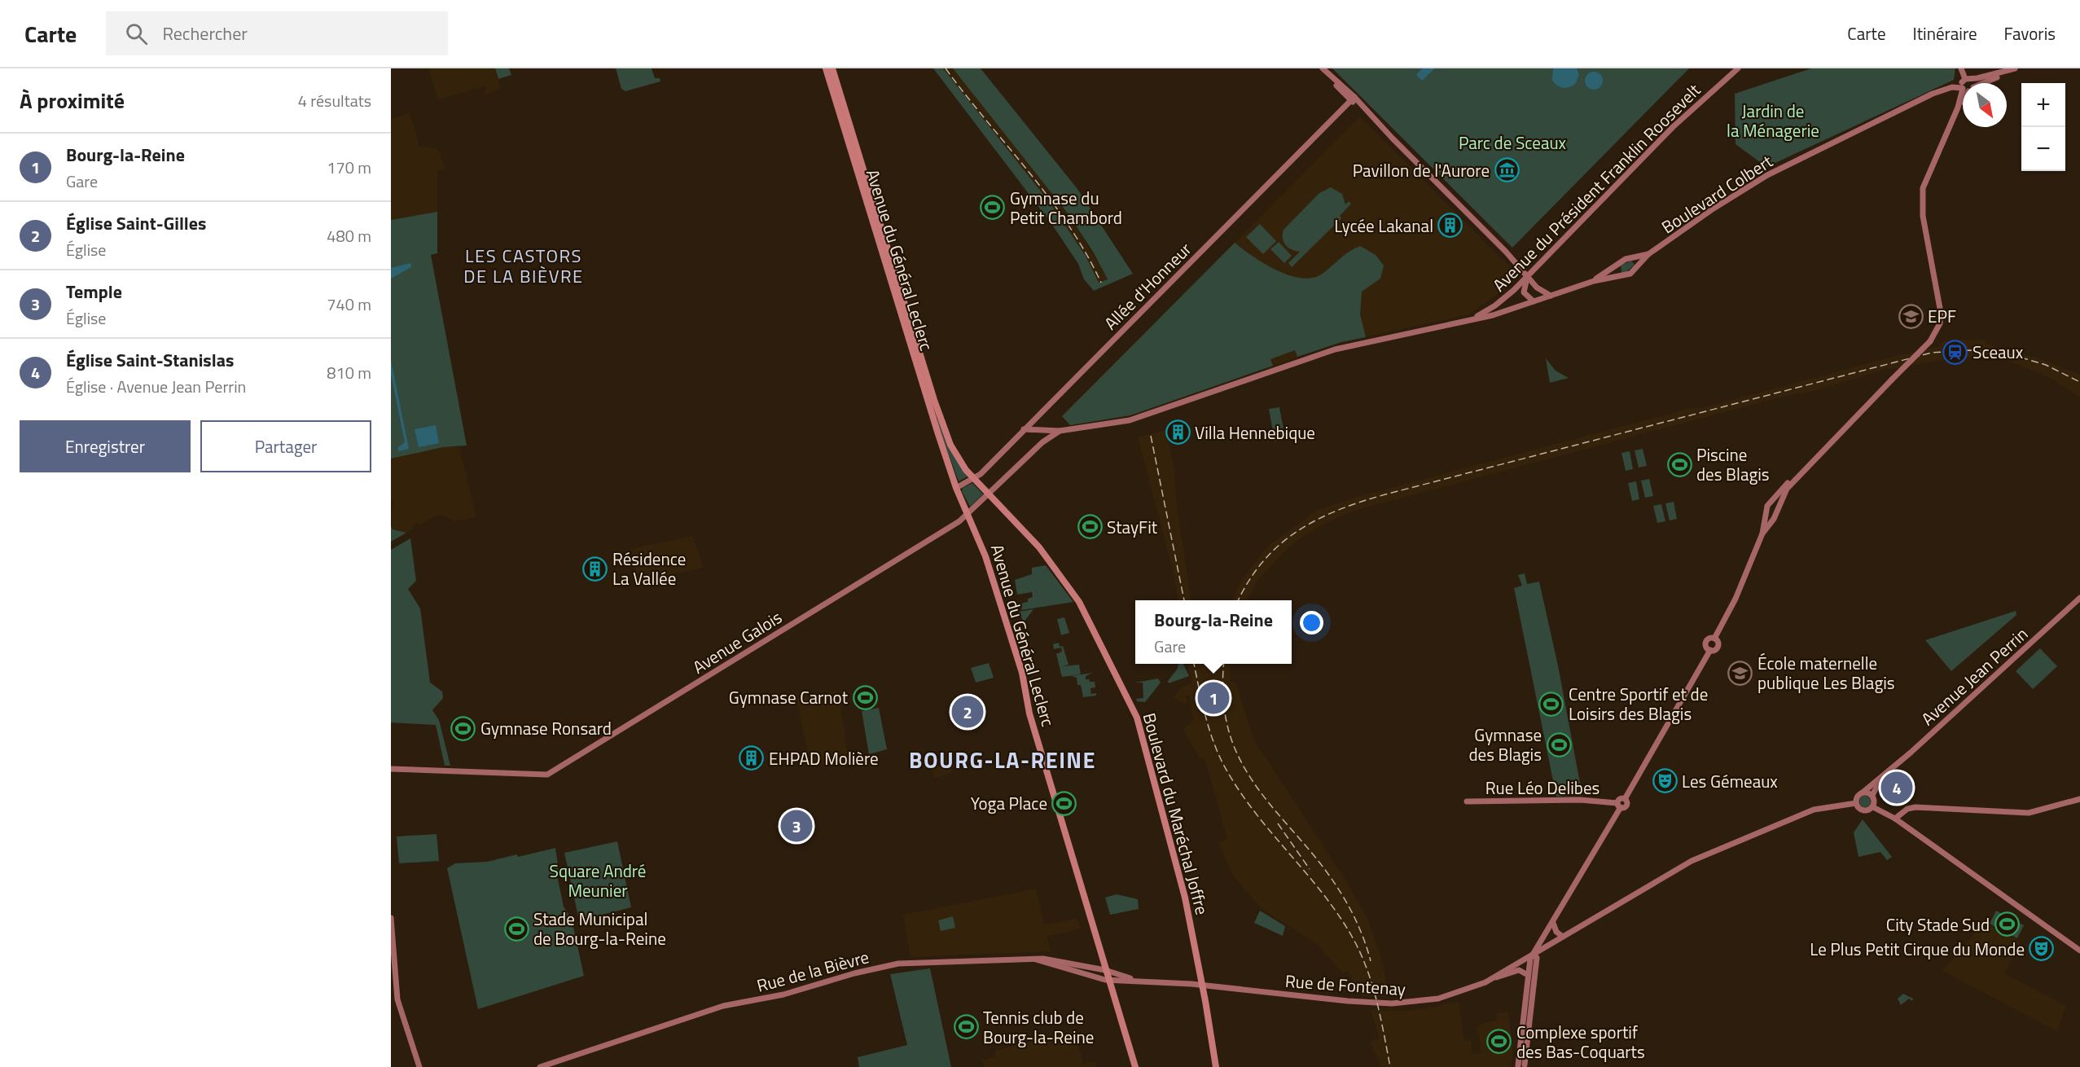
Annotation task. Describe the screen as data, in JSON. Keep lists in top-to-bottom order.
{
  "streets": {
    "main road": [
      "Avenue du Président Franklin Roosevelt",
      "Boulevard Colbert",
      "Avenue du Général Leclerc",
      "Allée d'Honneur",
      "Avenue Galois",
      "Avenue Jean Perrin",
      "Rue Léo Delibes",
      "Boulevard du Maréchal Joffre",
      "Rue de la Bièvre",
      "Rue de Fontenay"
    ]
  },
  "crossings": [
    ["Avenue du Président Franklin Roosevelt", "Boulevard Colbert"],
    ["Avenue du Président Franklin Roosevelt", "Avenue Galois"],
    ["Avenue du Général Leclerc", "Allée d'Honneur"],
    ["Avenue du Général Leclerc", "Avenue Galois"],
    ["Avenue du Général Leclerc", "Boulevard du Maréchal Joffre"],
    ["Avenue du Général Leclerc", "Rue de la Bièvre"],
    ["Avenue Galois", "Boulevard du Maréchal Joffre"],
    ["Avenue Jean Perrin", "Rue de Fontenay"],
    ["Boulevard du Maréchal Joffre", "Rue de Fontenay"],
    ["Rue de la Bièvre", "Rue de Fontenay"]
  ],
  "districts": ["LES CASTORS DE LA BIÈVRE", "BOURG-LA-REINE"],
  "parks": ["Jardin de la Ménagerie", "Parc de Sceaux", "Square André Meunier"],
  "places": {
    "museum": ["Pavillon de l'Aurore"],
    "sports": [
      "Gymnase du Petit Chambord",
      "Piscine des Blagis",
      "StayFit",
      "Gymnase Carnot",
      "Centre Sportif et de Loisirs des Blagis",
      "Gymnase Ronsard",
      "Gymnase des Blagis",
      "Yoga Place",
      "City Stade Sud",
      "Stade Municipal de Bourg-la-Reine",
      "Tennis club de Bourg-la-Reine",
      "Complexe sportif des Bas-Coquarts"
    ],
    "building": [
      "Lycée Lakanal",
      "Villa Hennebique",
      "Résidence La Vallée",
      "EHPAD Molière"
    ],
    "school or university": ["EPF", "École maternelle publique Les Blagis"],
    "station": ["Sceaux"],
    "theatre": ["Les Gémeaux", "Le Plus Petit Cirque du Monde"]
  },
  "north": "bottom right",
  "page": {
    "header": "Carte",
    "search": "Rechercher",
    "nav": ["Carte", "Itinéraire", "Favoris"],
    "heading": ["À proximité", "4 résultats"],
    "map_buttons": ["+", "−"],
    "list": [
      {
        "mark": "1",
        "name": "Bourg-la-Reine",
        "note": "Gare",
        "value": "170 m"
      },
      {
        "mark": "2",
        "name": "Église Saint-Gilles",
        "note": "Église",
        "value": "480 m"
      },
      {
        "mark": "3",
        "name": "Temple",
        "note": "Église",
        "value": "740 m"
      },
      {
        "mark": "4",
        "name": "Église Saint-Stanislas",
        "note": "Église · Avenue Jean Perrin",
        "value": "810 m"
      }
    ],
    "buttons": ["Enregistrer", "Partager"],
    "popup": ["Bourg-la-Reine", "Gare"],
    "pins": [
      "1",
      "2",
      "4",
      "3"
    ]
  }
}
